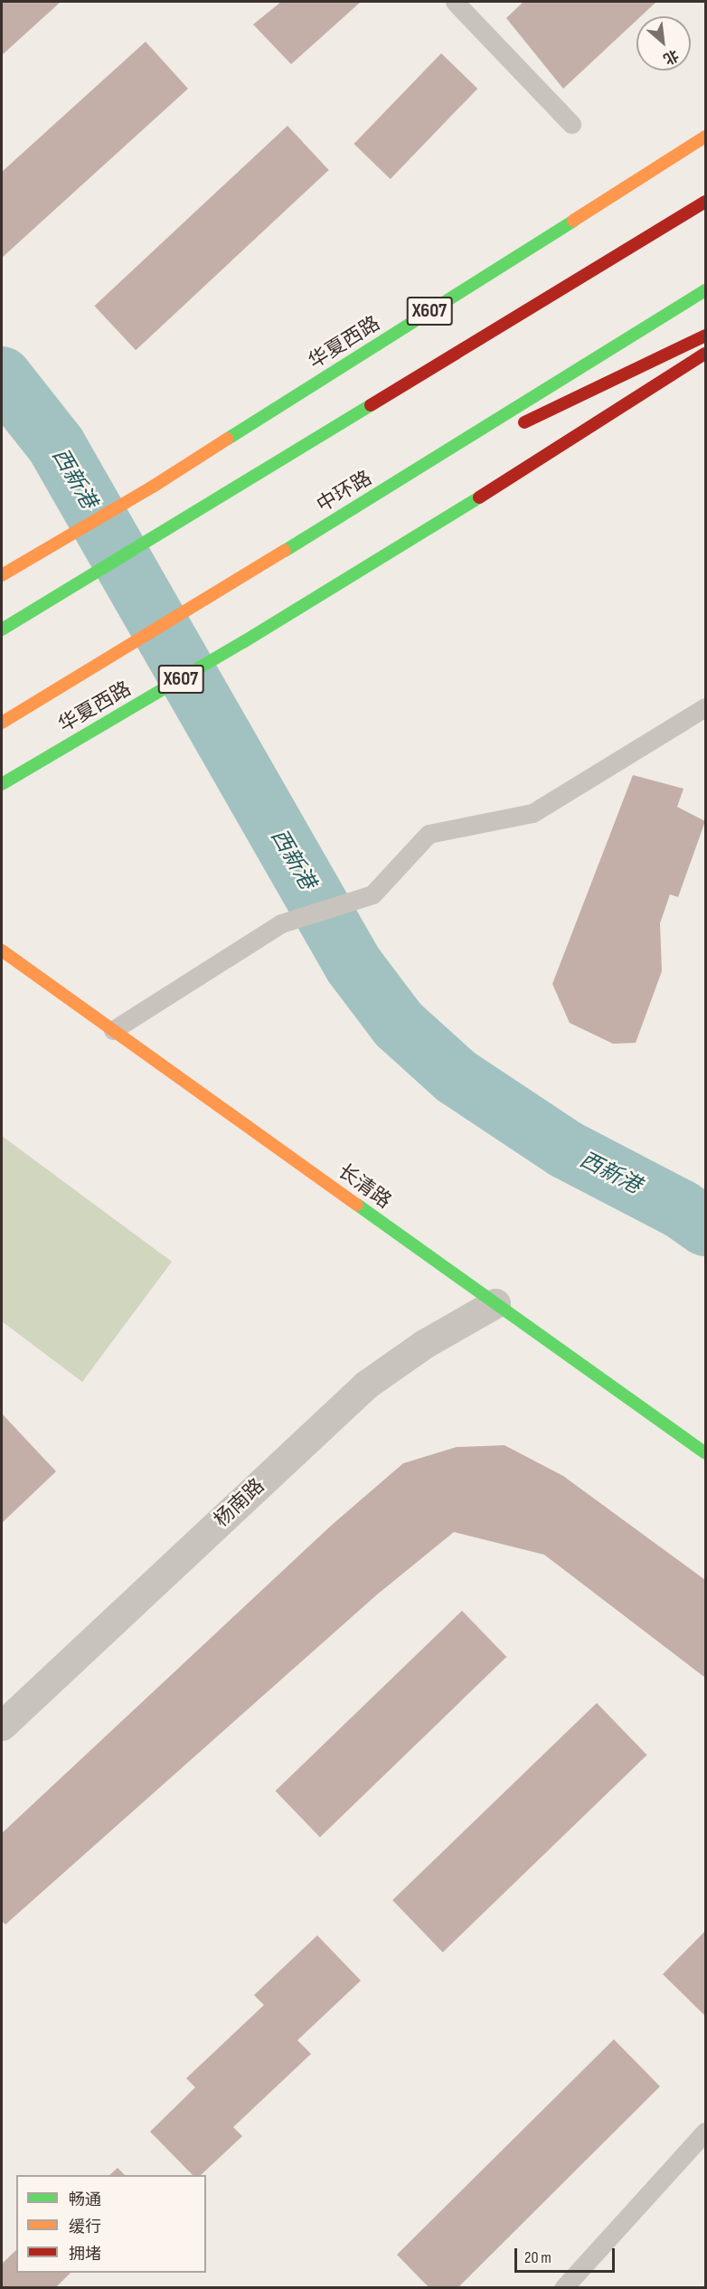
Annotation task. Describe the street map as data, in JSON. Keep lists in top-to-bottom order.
{
  "streets": {
    "main road": [
      "X607",
      "华夏西路",
      "中环路",
      "长清路"
    ],
    "street": ["杨南路"]
  },
  "crossings": [
    ["长清路", "杨南路"]
  ],
  "water": ["西新港"],
  "legend": ["畅通", "缓行", "拥堵"],
  "scale_bar": "20 m",
  "north": "bottom right"
}
